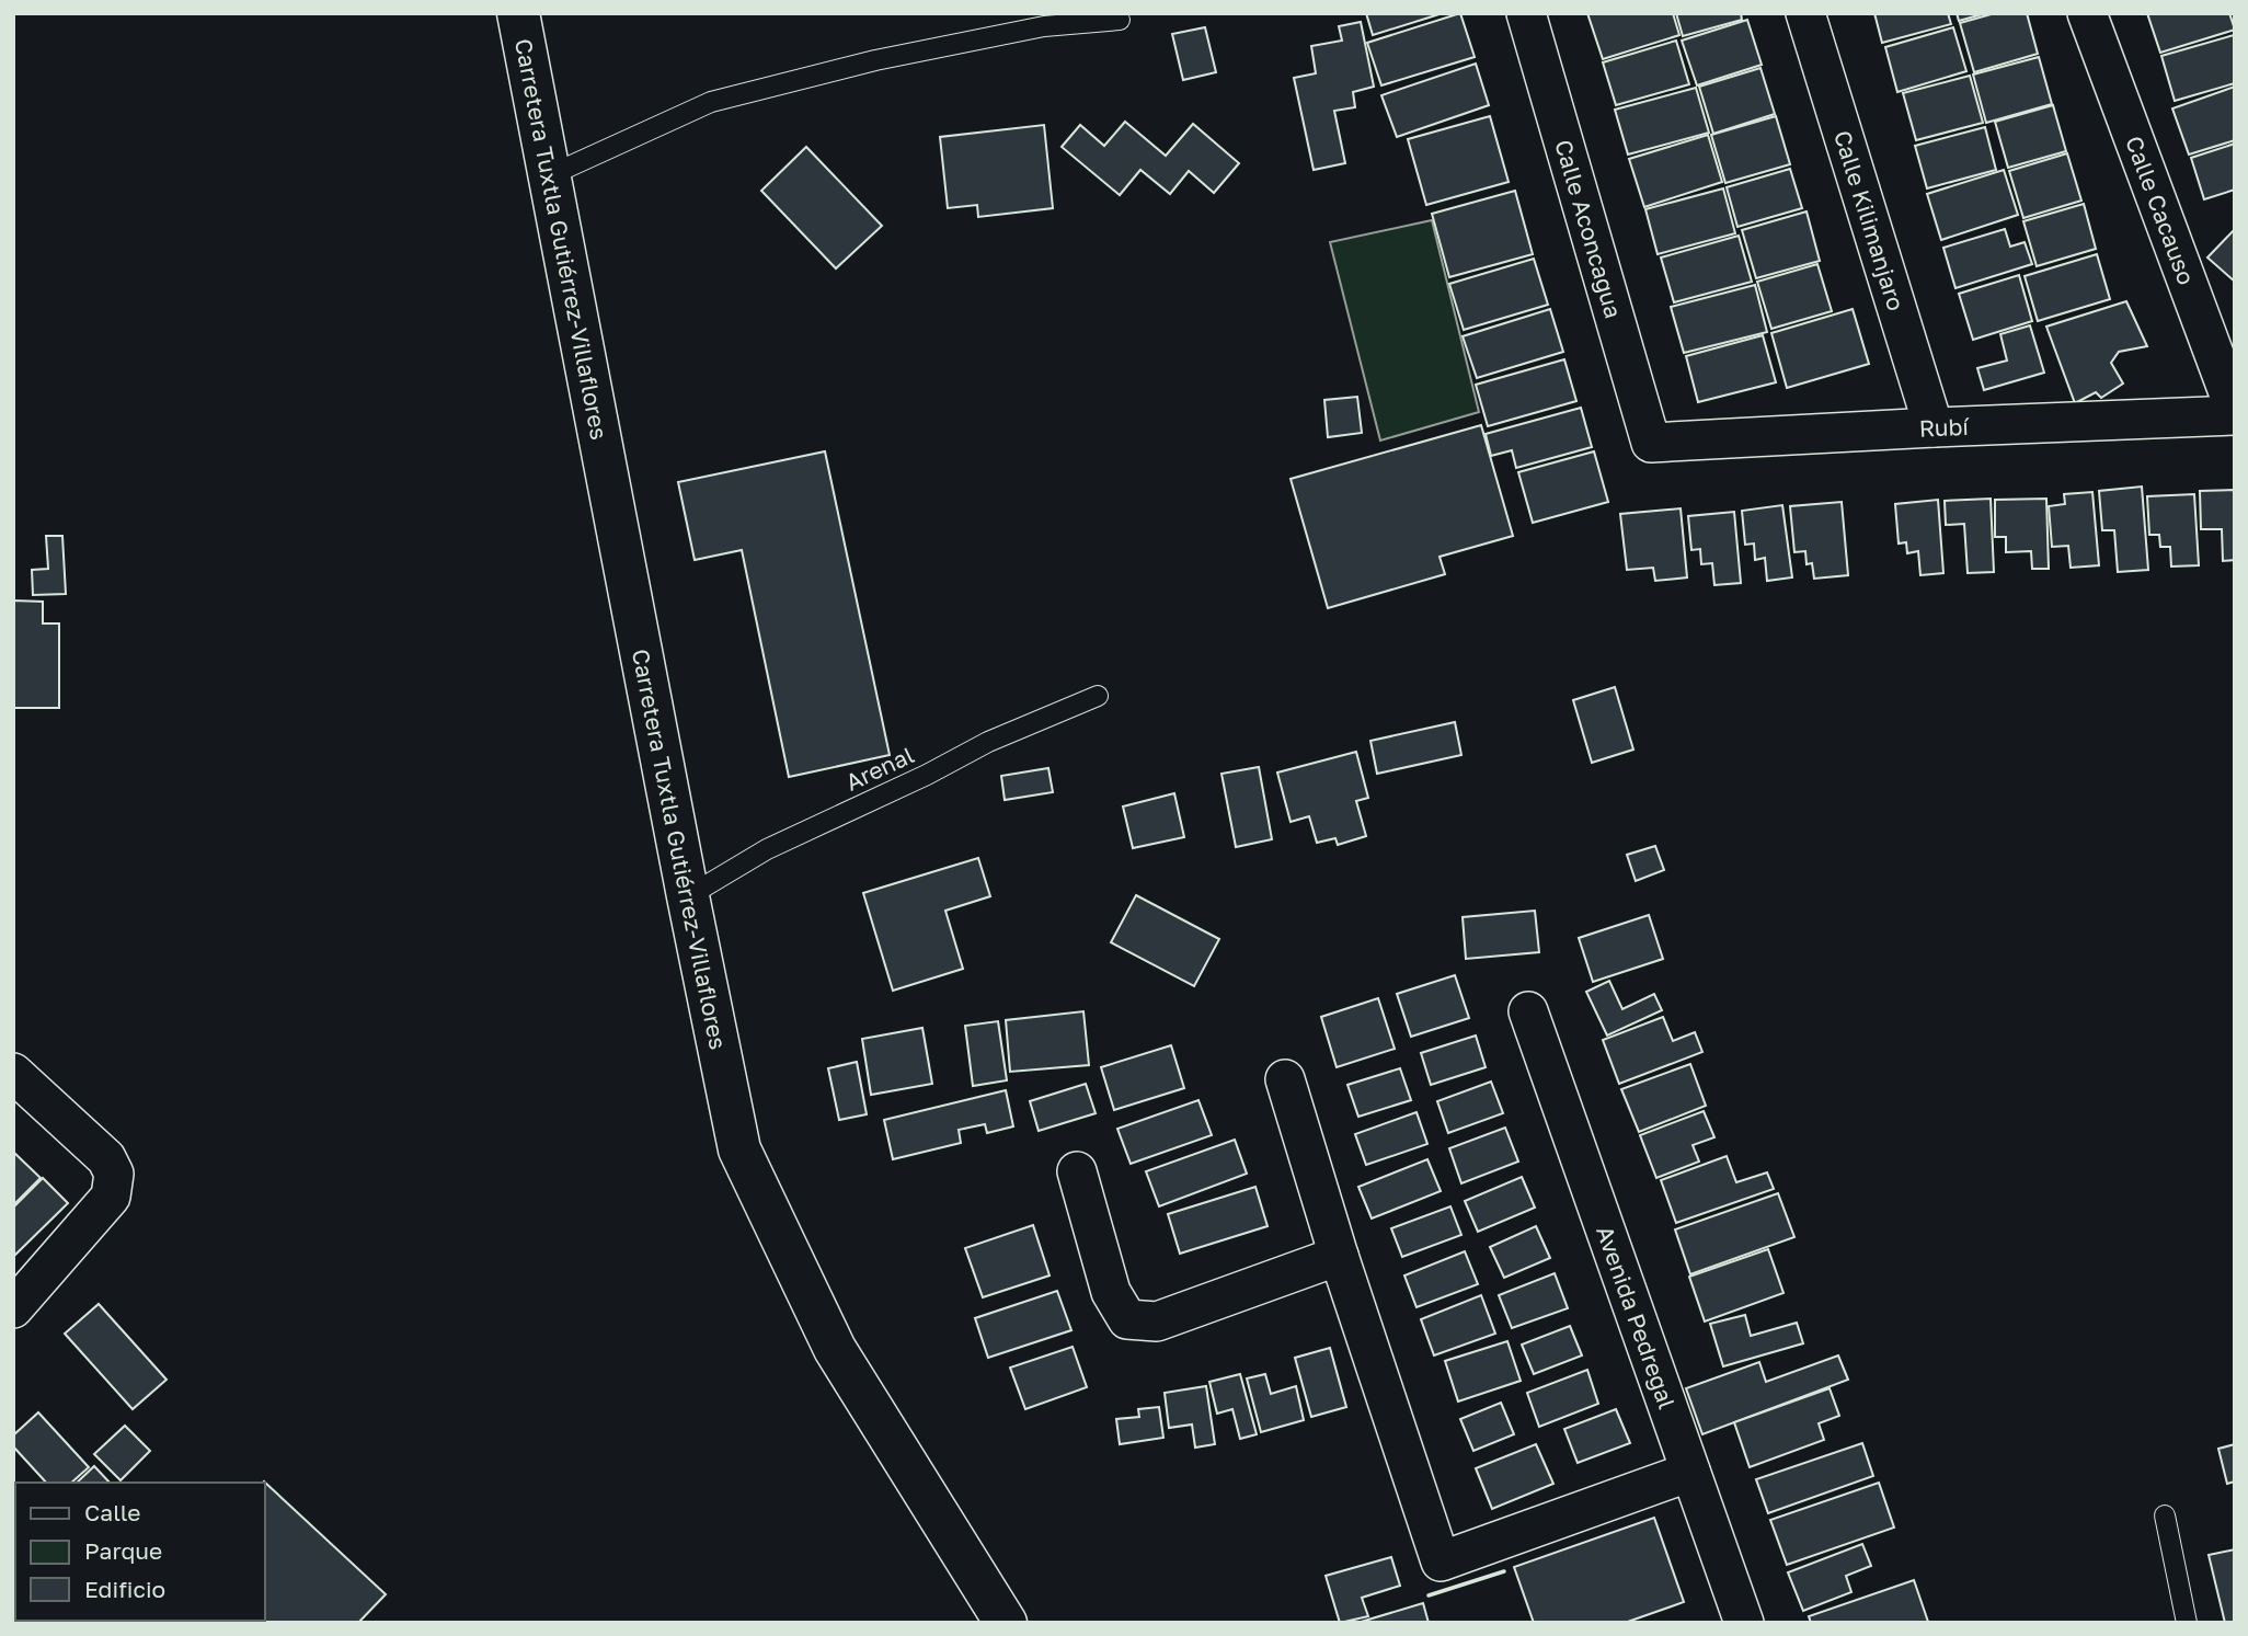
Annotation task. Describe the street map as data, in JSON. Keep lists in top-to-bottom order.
{
  "streets": {
    "main road": ["Carretera Tuxtla Gutiérrez-Villaflores"],
    "street": [
      "Calle Cacauso",
      "Calle Kilimanjaro",
      "Calle Aconcagua",
      "Rubí",
      "Avenida Pedregal"
    ],
    "lane": ["Arenal"]
  },
  "crossings": [
    ["Calle Cacauso", "Rubí"],
    ["Calle Kilimanjaro", "Rubí"],
    ["Calle Aconcagua", "Rubí"],
    ["Carretera Tuxtla Gutiérrez-Villaflores", "Arenal"]
  ],
  "legend": ["Calle", "Parque", "Edificio"]
}
